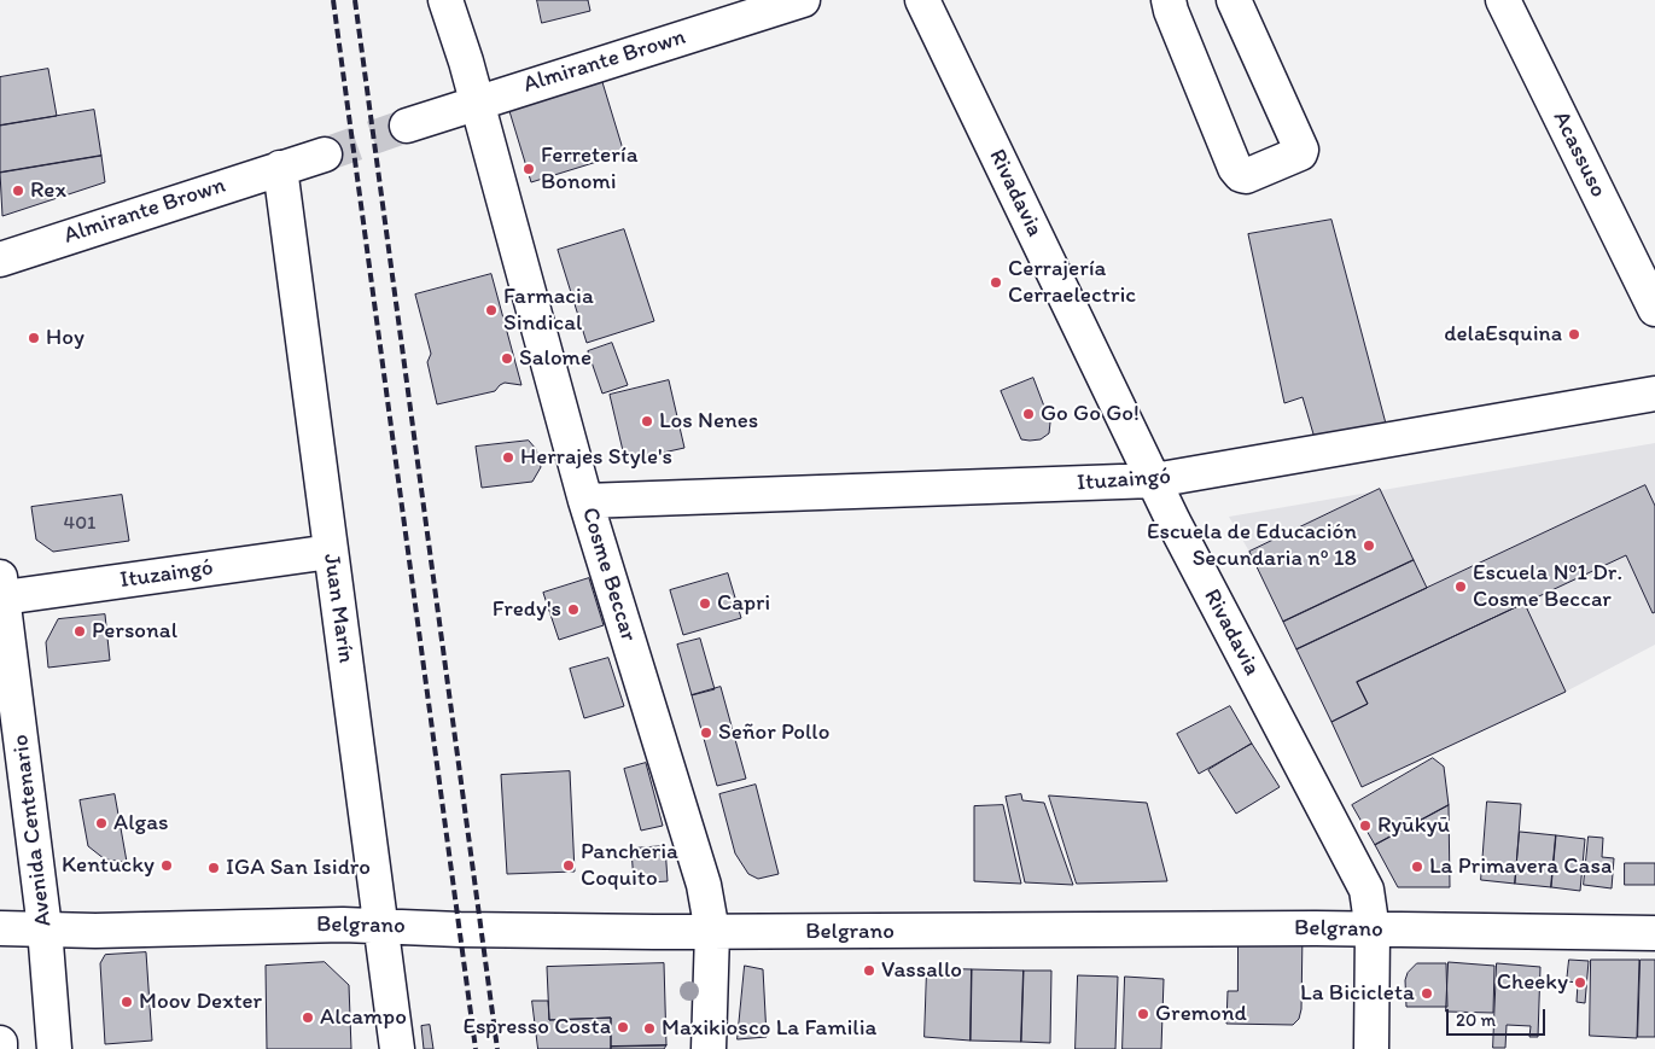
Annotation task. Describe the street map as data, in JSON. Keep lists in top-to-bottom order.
{
  "streets": {
    "street": [
      "Almirante Brown",
      "Acassuso",
      "Rivadavia",
      "Ituzaingó",
      "Cosme Beccar",
      "Juan Marín",
      "Avenida Centenario",
      "Belgrano"
    ]
  },
  "crossings": [
    ["Almirante Brown", "Cosme Beccar"],
    ["Almirante Brown", "Juan Marín"],
    ["Rivadavia", "Ituzaingó"],
    ["Rivadavia", "Belgrano"],
    ["Ituzaingó", "Cosme Beccar"],
    ["Ituzaingó", "Juan Marín"],
    ["Ituzaingó", "Avenida Centenario"],
    ["Cosme Beccar", "Belgrano"],
    ["Juan Marín", "Belgrano"],
    ["Avenida Centenario", "Belgrano"]
  ],
  "places": [
    "Ferretería Bonomi",
    "Rex",
    "Cerrajería Cerraelectric",
    "Farmacia Sindical",
    "delaEsquina",
    "Hoy",
    "Salome",
    "Go Go Go!",
    "Los Nenes",
    "Herrajes Style's",
    "Escuela de Educación Secundaria nº 18",
    "Escuela Nº1 Dr. Cosme Beccar",
    "Capri",
    "Fredy's",
    "Personal",
    "Señor Pollo",
    "Algas",
    "Ryūkyū",
    "Kentucky",
    "Pancheria Coquito",
    "La Primavera Casa",
    "IGA San Isidro",
    "Vassallo",
    "Cheeky",
    "La Bicicleta",
    "Moov Dexter",
    "Gremond",
    "Alcampo",
    "Espresso Costa",
    "Maxikiosco La Familia"
  ],
  "house_numbers": ["401"],
  "scale_bar": "20 m"
}
